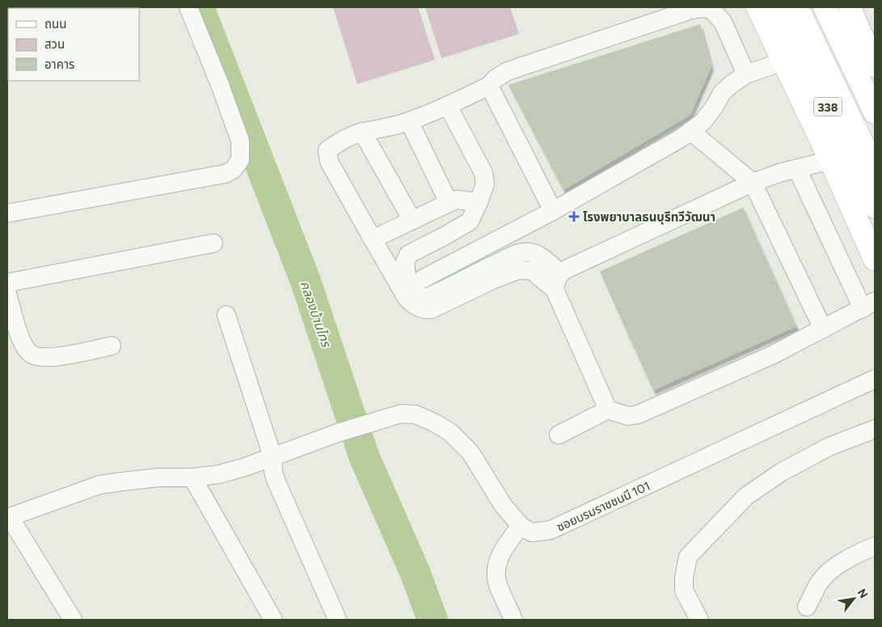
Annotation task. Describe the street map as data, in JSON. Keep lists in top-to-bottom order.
{
  "streets": {
    "main road": ["338"],
    "street": ["ซอยบรมราชชนนี 101"]
  },
  "water": ["คลองบ้านไทร"],
  "places": {
    "health": ["โรงพยาบาลธนบุรีทวีวัฒนา"]
  },
  "legend": ["ถนน", "สวน", "อาคาร"],
  "north": "top right"
}
